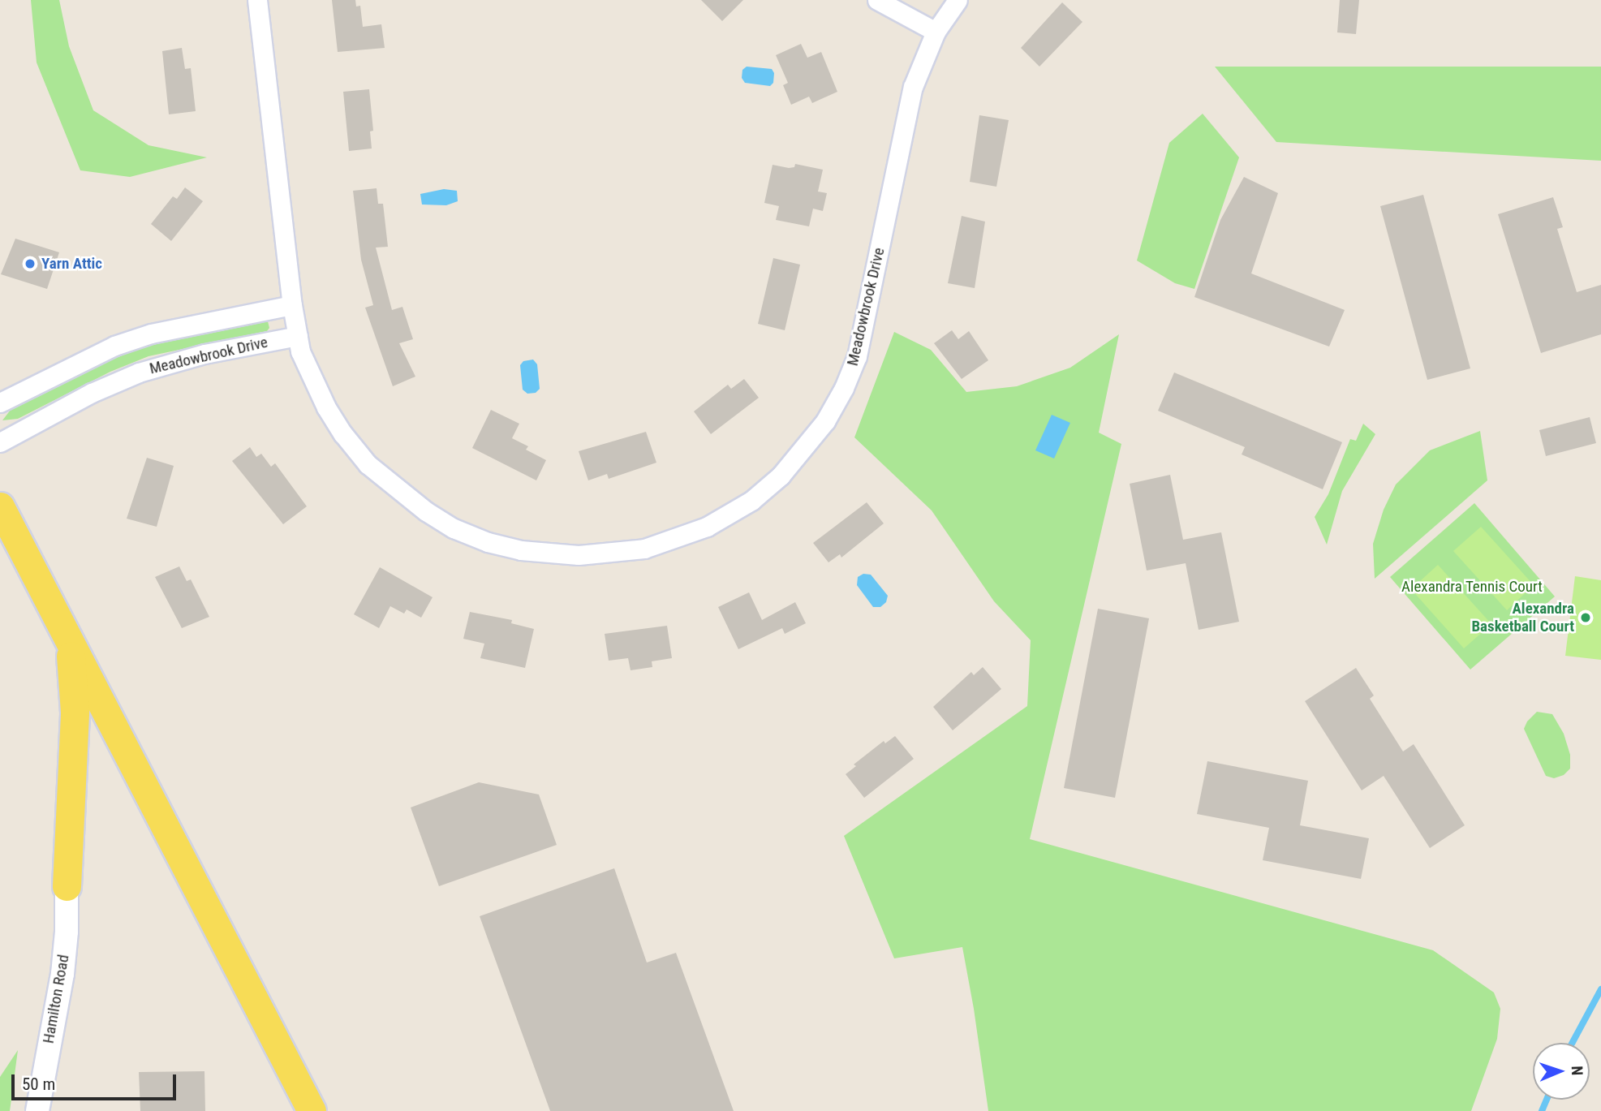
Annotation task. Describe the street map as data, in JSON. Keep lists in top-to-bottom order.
{
  "streets": {
    "street": ["Meadowbrook Drive", "Hamilton Road"]
  },
  "parks": ["Alexandra Tennis Court"],
  "places": ["Yarn Attic", "Alexandra Basketball Court"],
  "scale_bar": "50 m",
  "north": "right"
}
